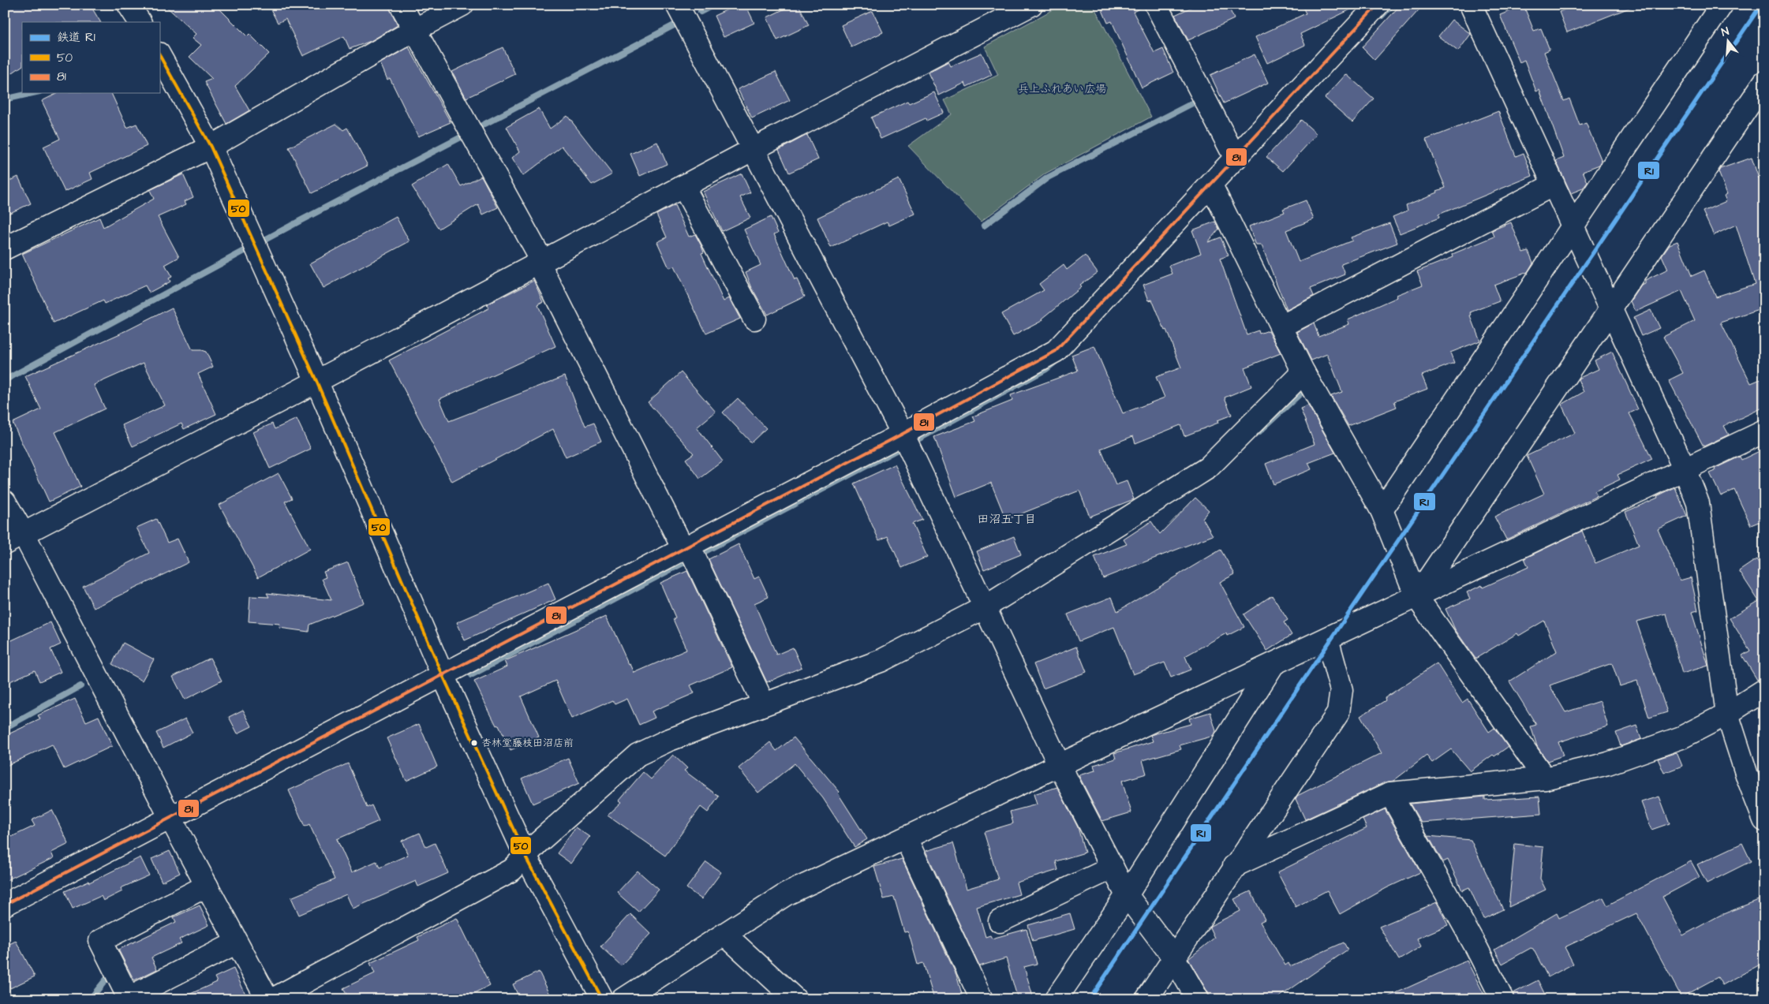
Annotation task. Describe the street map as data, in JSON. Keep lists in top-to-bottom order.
{
  "districts": ["田沼五丁目"],
  "parks": ["兵上ふれあい広場"],
  "places": ["杏林堂藤枝田沼店前"],
  "lines": ["rail line R1", "transit line 81", "transit line 50"],
  "legend": ["鉄道 R1", "50", "81"],
  "north": "top"
}
